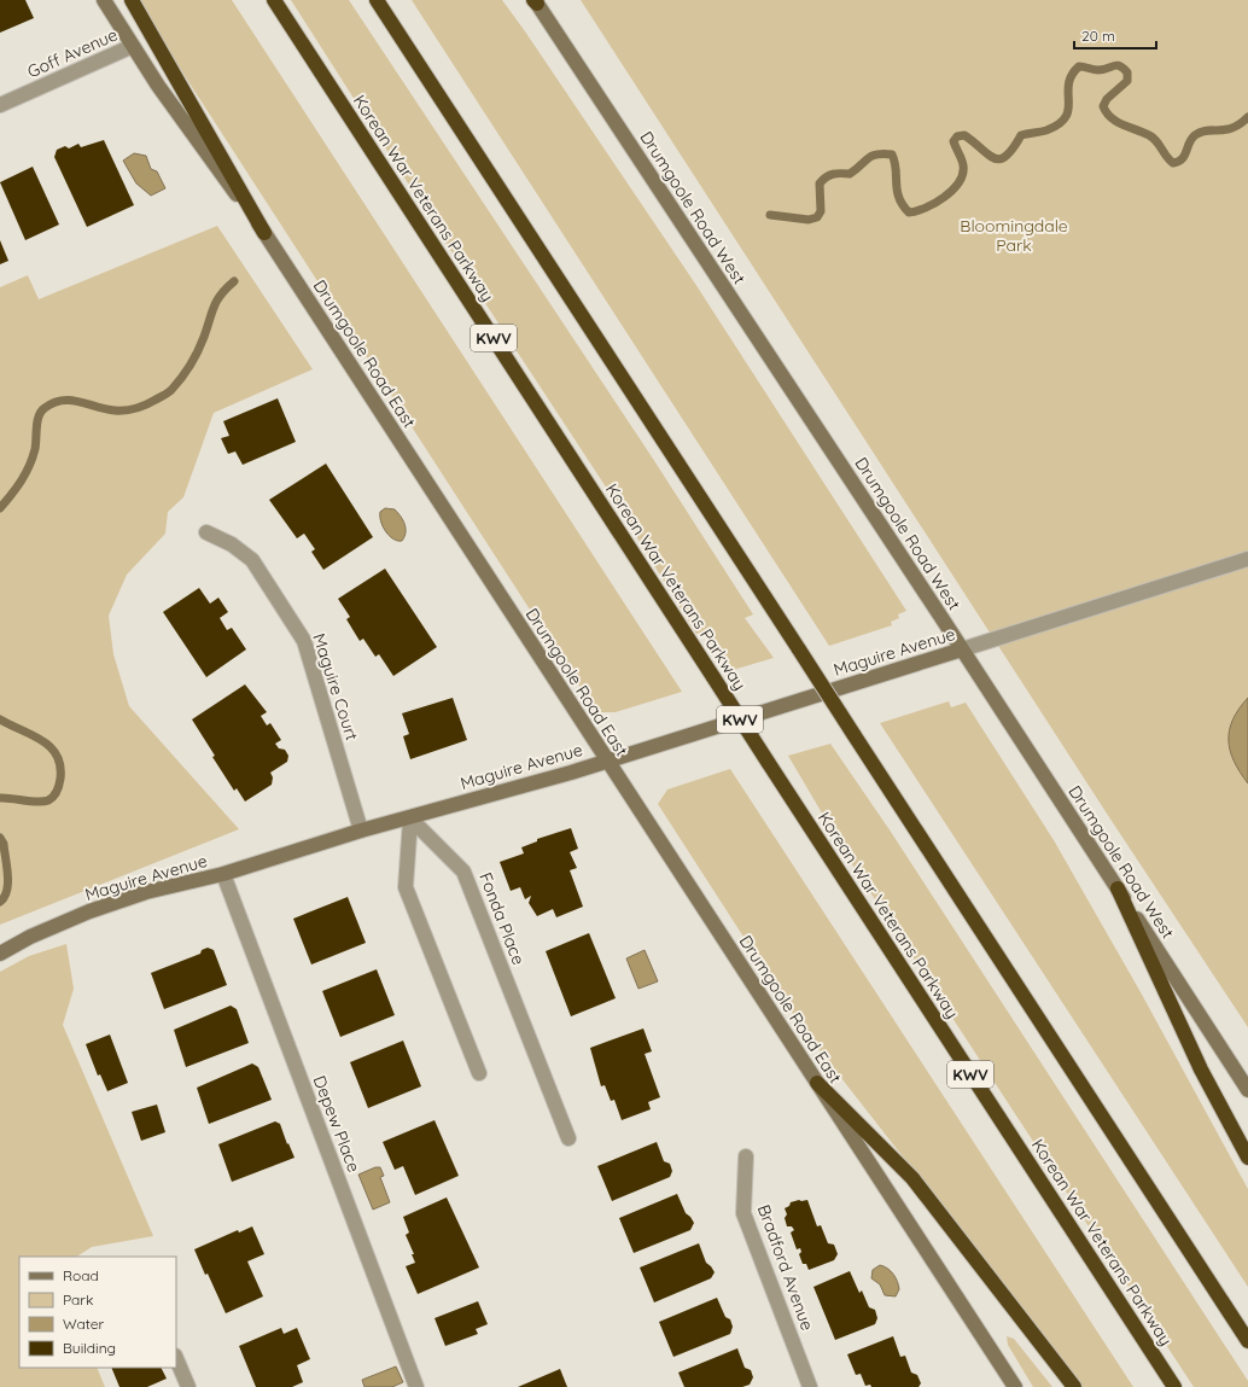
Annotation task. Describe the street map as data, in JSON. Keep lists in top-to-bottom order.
{
  "streets": {
    "highway": ["Korean War Veterans Parkway", "KWV"],
    "main road": ["Drumgoole Road West", "Drumgoole Road East", "Maguire Avenue"],
    "street": [
      "Goff Avenue",
      "Maguire Court",
      "Fonda Place",
      "Depew Place",
      "Bradford Avenue"
    ]
  },
  "crossings": [
    ["Goff Avenue", "Drumgoole Road East"],
    ["Drumgoole Road West", "Maguire Avenue"],
    ["Drumgoole Road East", "Maguire Avenue"],
    ["Maguire Avenue", "Maguire Court"],
    ["Maguire Avenue", "Fonda Place"],
    ["Maguire Avenue", "Depew Place"]
  ],
  "parks": ["Bloomingdale Park"],
  "legend": [
    "Road",
    "Park",
    "Water",
    "Building"
  ],
  "scale_bar": "20 m"
}
